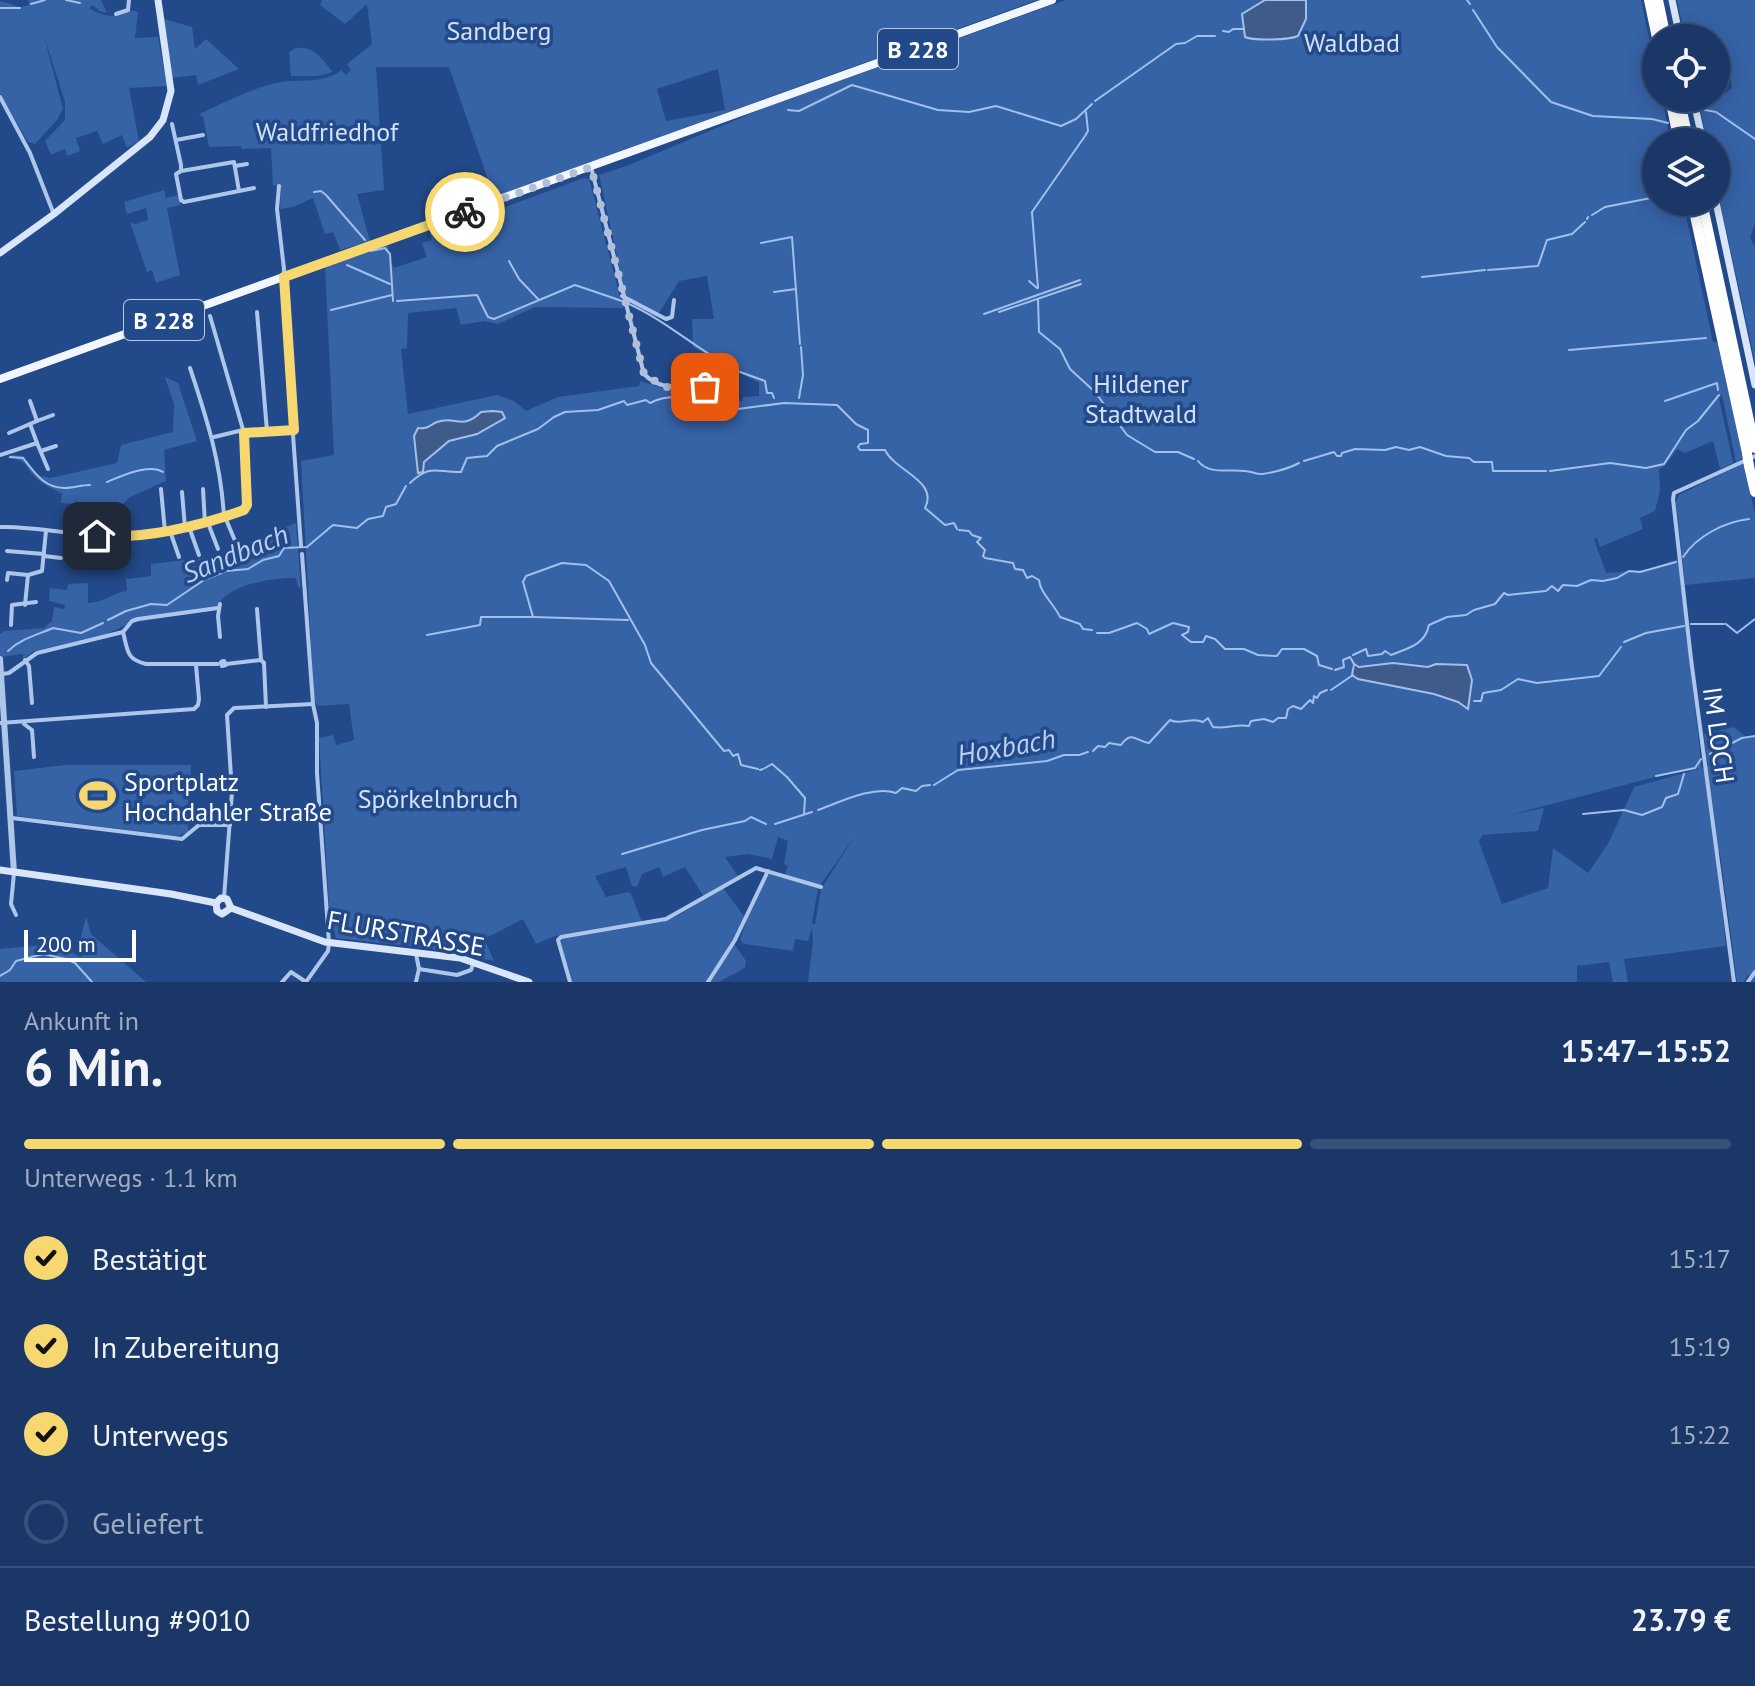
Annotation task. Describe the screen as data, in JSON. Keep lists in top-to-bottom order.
{
  "streets": {
    "main road": ["B 228", "FLURSTRASSE"],
    "street": ["IM LOCH"]
  },
  "water": ["Sandbach", "Hoxbach"],
  "parks": [
    "Sandberg",
    "Waldbad",
    "Waldfriedhof",
    "Hildener Stadtwald",
    "Spörkelnbruch"
  ],
  "places": {
    "sports": ["Sportplatz Hochdahler Straße"]
  },
  "scale_bar": "200 m",
  "page": {
    "scale": "200 m",
    "heading": ["6 Min.", "Ankunft in", "15:47–15:52"],
    "panel": ["Bestellung #9010", "23.79 €"],
    "bar": "Unterwegs · 1.1 km",
    "list": [
      ["Bestätigt", "15:17"],
      ["In Zubereitung", "15:19"],
      ["Unterwegs", "15:22"],
      "Geliefert"
    ]
  }
}
